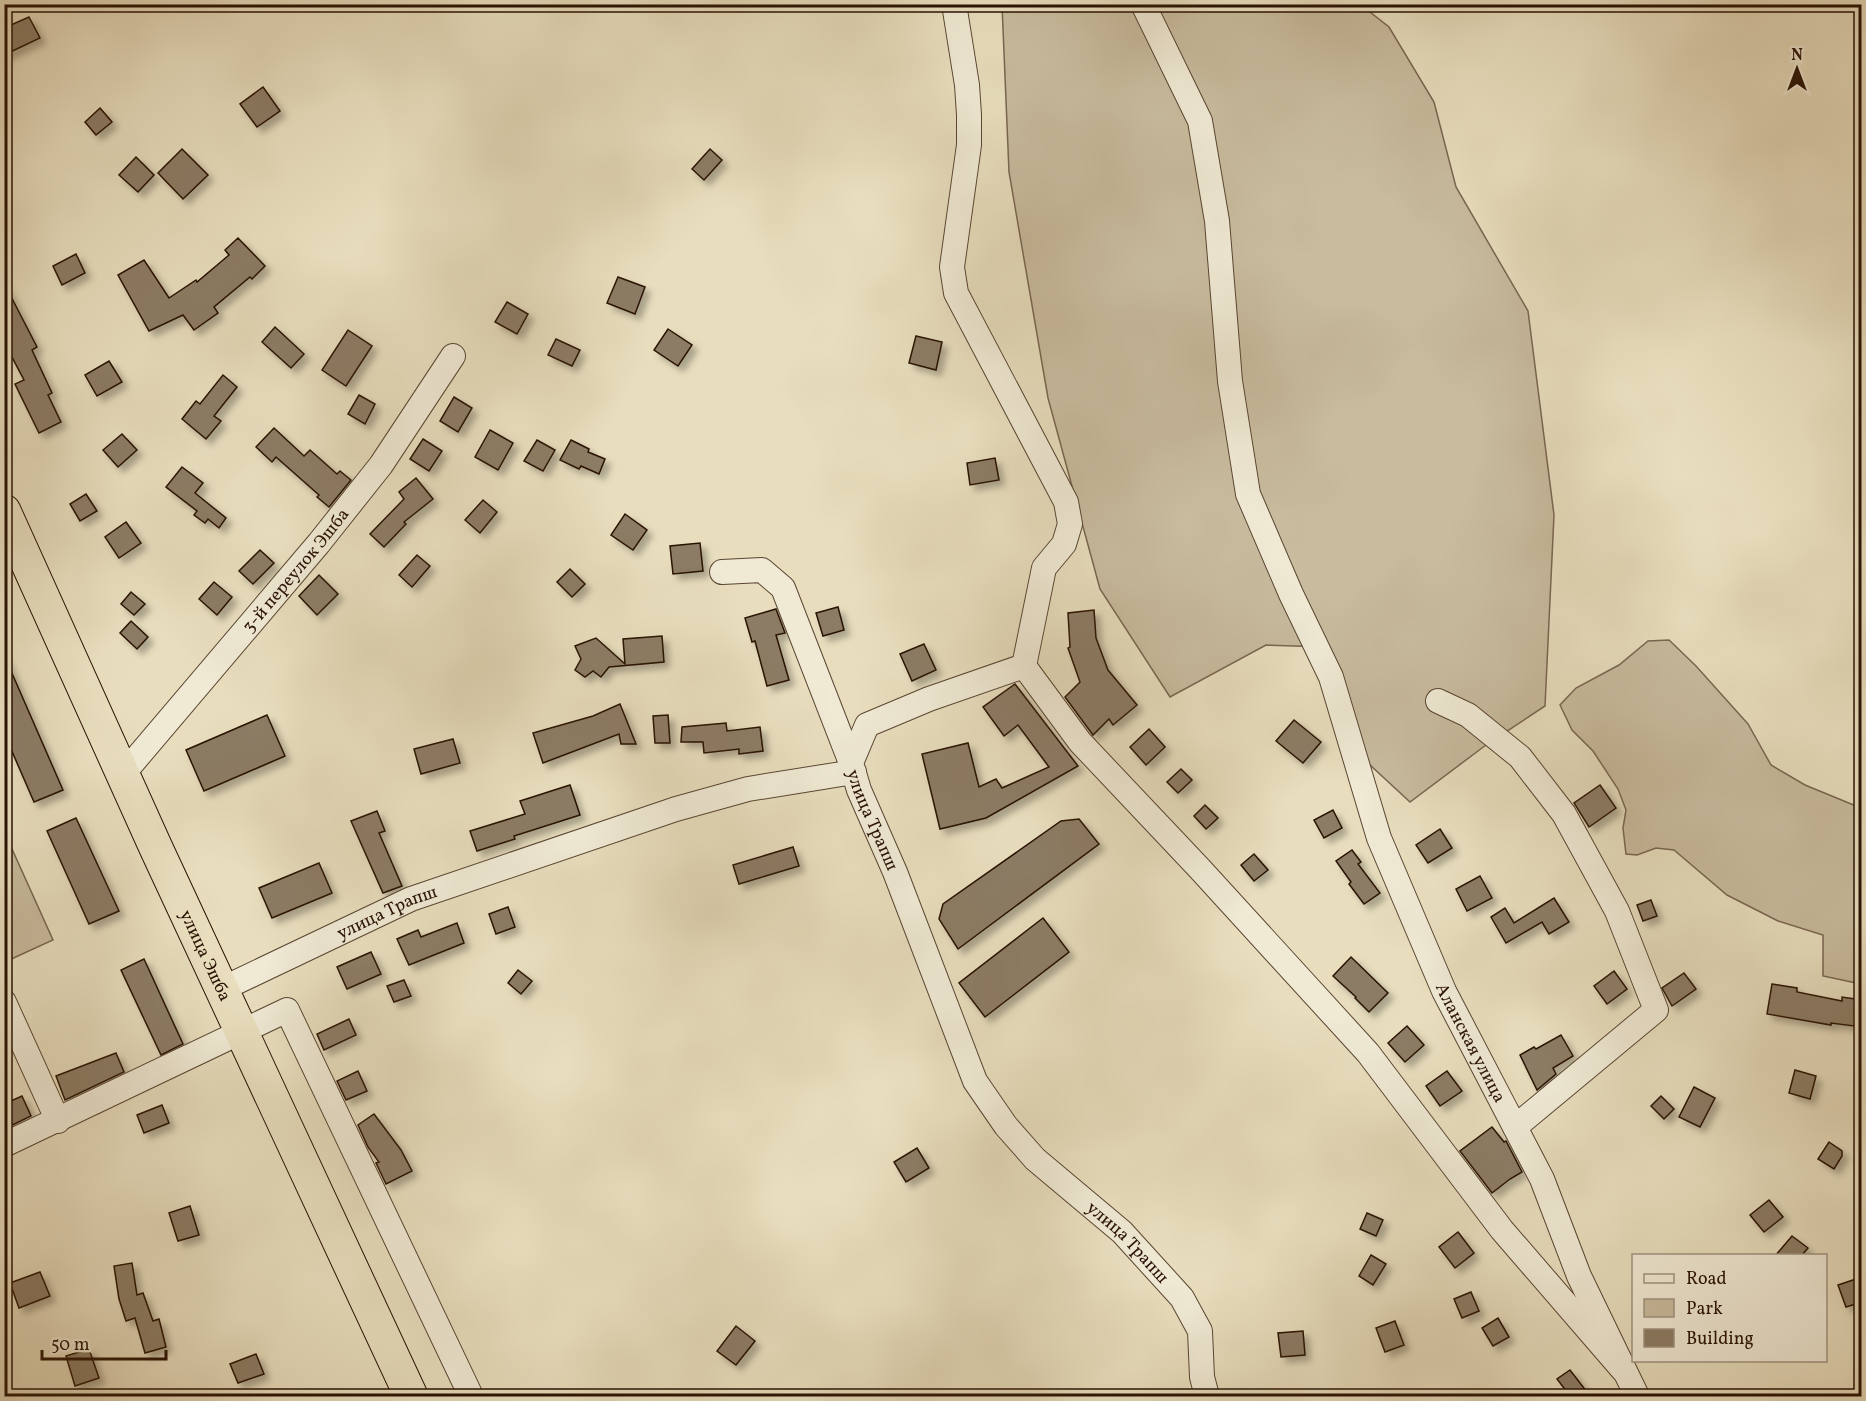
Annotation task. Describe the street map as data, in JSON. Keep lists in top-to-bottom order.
{
  "streets": {
    "highway": ["улица Эшба"],
    "street": ["3-й переулок Эшба", "улица Трапш", "Аланская улица"]
  },
  "crossings": [
    ["3-й переулок Эшба", "улица Эшба"],
    ["улица Трапш", "улица Эшба"]
  ],
  "legend": ["Road", "Park", "Building"],
  "scale_bar": "50 m",
  "north": "top"
}
